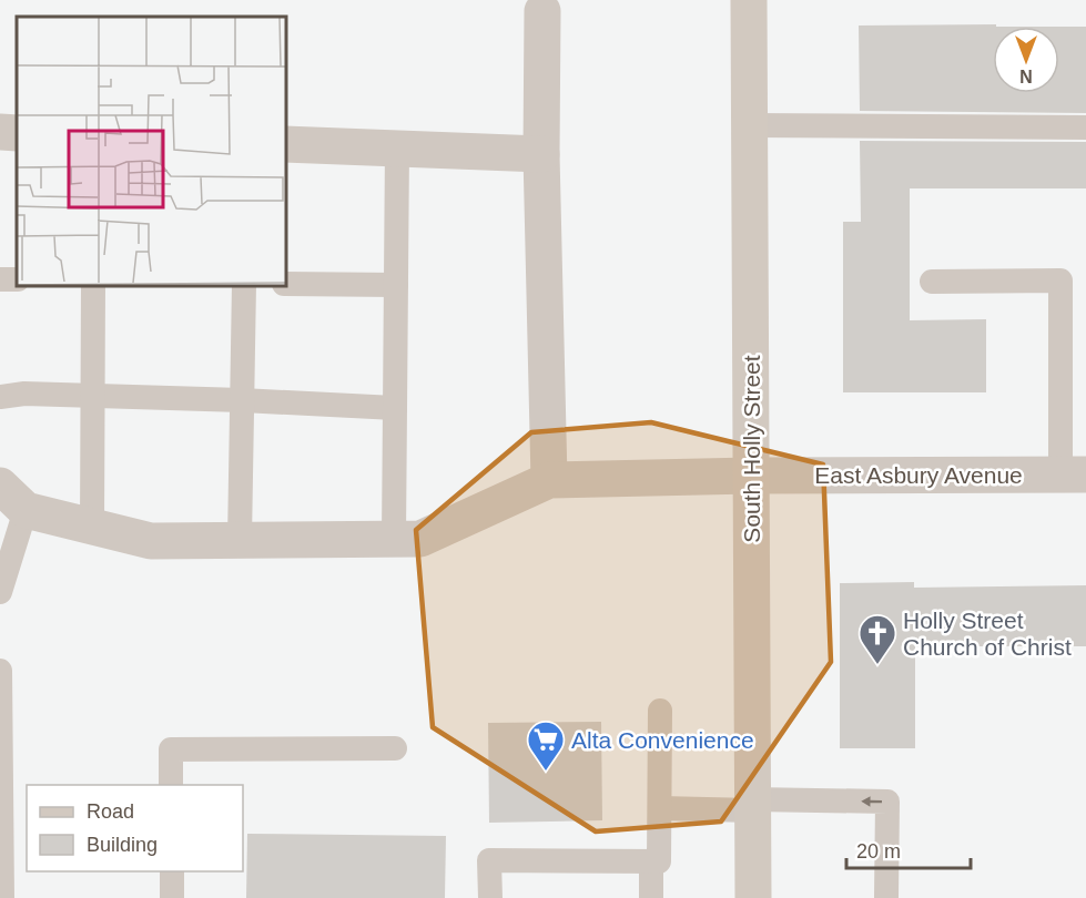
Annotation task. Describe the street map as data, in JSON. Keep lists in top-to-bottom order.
{
  "streets": {
    "main road": ["South Holly Street"],
    "street": ["East Asbury Avenue"]
  },
  "crossings": [
    ["South Holly Street", "East Asbury Avenue"]
  ],
  "places": {
    "church": ["Holly Street Church of Christ"],
    "supermarket": ["Alta Convenience"]
  },
  "legend": ["Road", "Building"],
  "scale_bar": "20 m",
  "north": "bottom"
}
